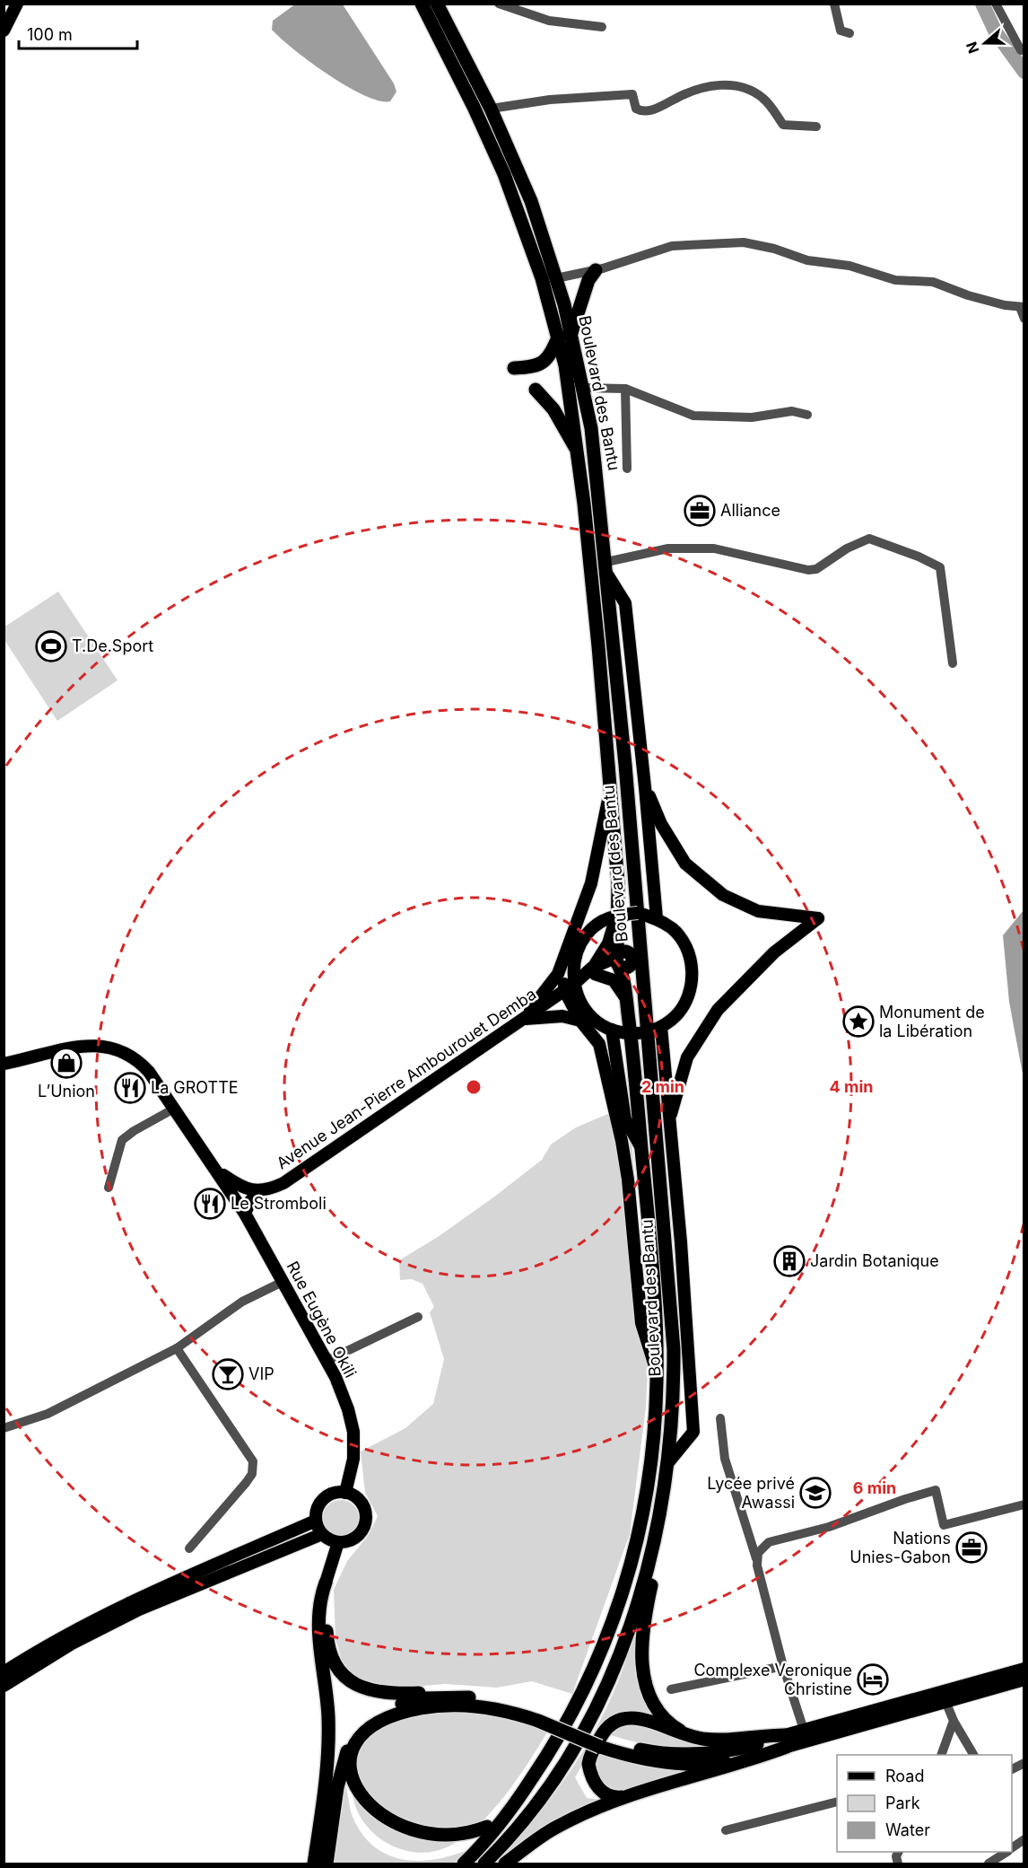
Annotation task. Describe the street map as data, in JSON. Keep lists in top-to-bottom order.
{
  "streets": {
    "highway": ["Boulevard des Bantu"],
    "main road": ["Avenue Jean-Pierre Ambourouet Demba", "Rue Eugène Okili"]
  },
  "crossings": [
    ["Boulevard des Bantu", "Avenue Jean-Pierre Ambourouet Demba"]
  ],
  "places": {
    "office": ["Alliance", "Nations Unies-Gabon"],
    "sports": ["T.De.Sport"],
    "place": ["Monument de la Libération"],
    "shop": ["L’Union"],
    "restaurant": ["La GROTTE", "Le Stromboli"],
    "building": ["Jardin Botanique"],
    "bar": ["VIP"],
    "school or university": ["Lycée privé Awassi"],
    "hotel": ["Complexe Veronique Christine"]
  },
  "legend": ["Road", "Park", "Water"],
  "scale_bar": "100 m",
  "north": "left",
  "rings": ["2 min", "4 min", "6 min"]
}
